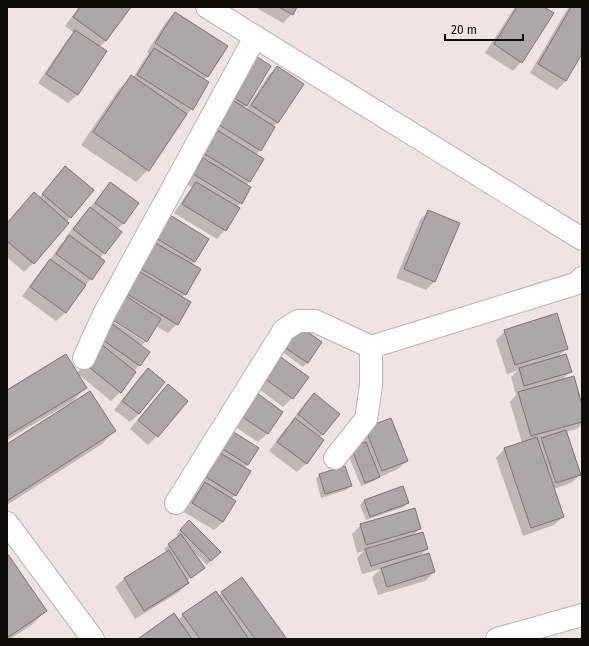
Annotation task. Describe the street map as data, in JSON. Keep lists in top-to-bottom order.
{
  "scale_bar": "20 m"
}
